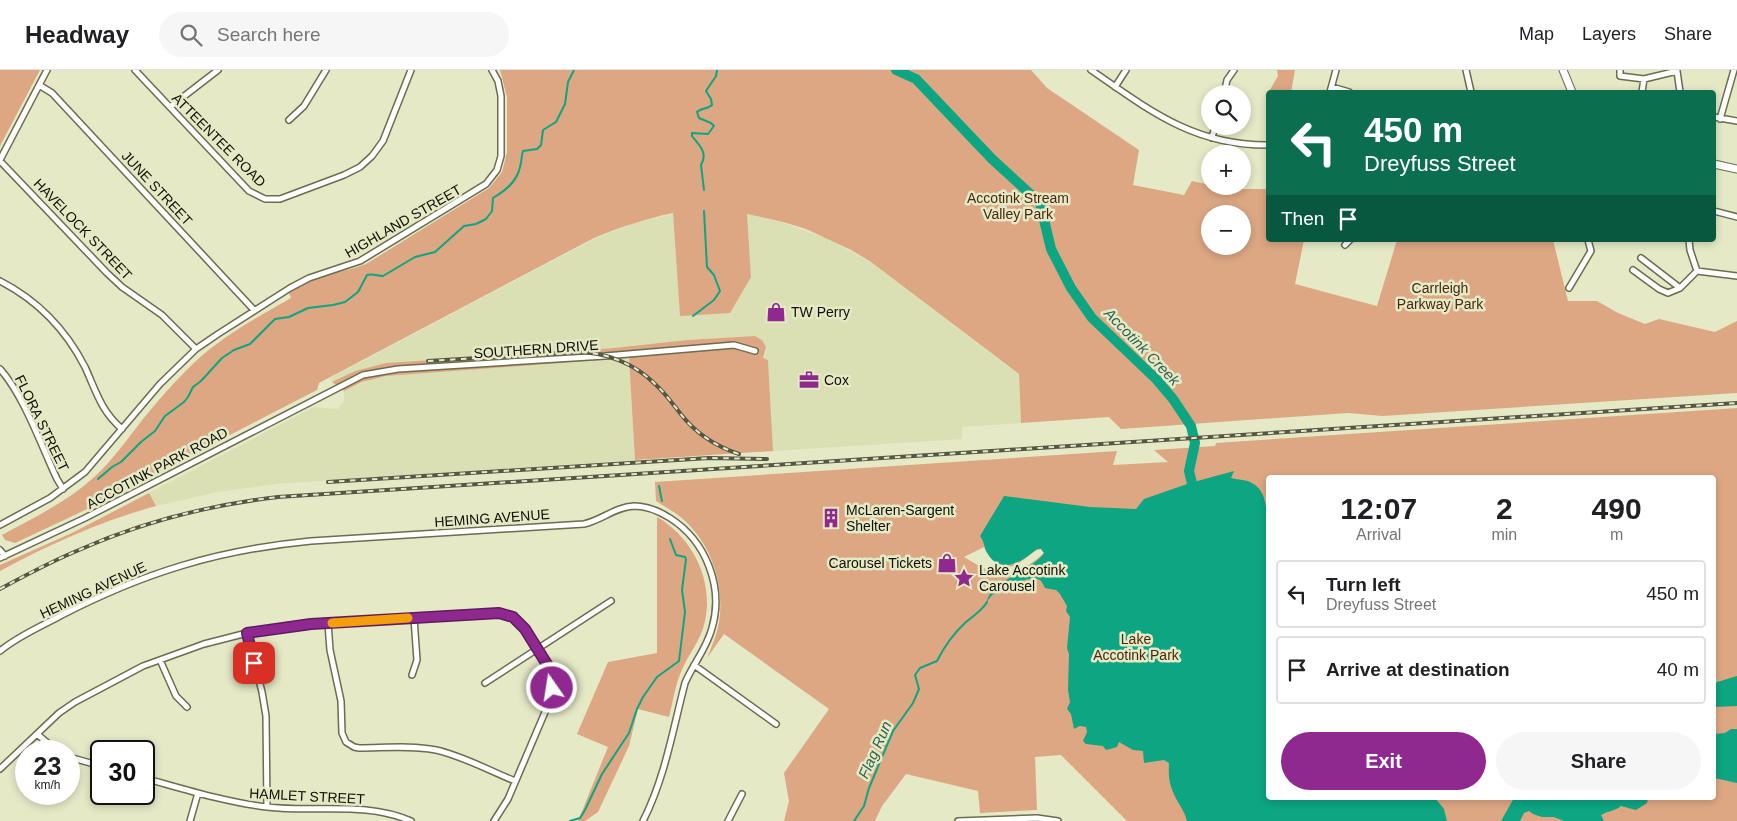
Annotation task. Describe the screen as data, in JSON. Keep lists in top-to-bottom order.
{
  "streets": {
    "street": [
      "ATTEENTEE ROAD",
      "JUNE STREET",
      "HIGHLAND STREET",
      "HAVELOCK STREET",
      "SOUTHERN DRIVE",
      "FLORA STREET",
      "ACCOTINK PARK ROAD",
      "HEMING AVENUE",
      "HAMLET STREET"
    ]
  },
  "crossings": [
    ["JUNE STREET", "HIGHLAND STREET"],
    ["HIGHLAND STREET", "HAVELOCK STREET"],
    ["HIGHLAND STREET", "FLORA STREET"],
    ["SOUTHERN DRIVE", "ACCOTINK PARK ROAD"]
  ],
  "water": ["Accotink Creek", "Flag Run"],
  "parks": ["Accotink Stream Valley Park", "Carrleigh Parkway Park", "Lake Accotink Park"],
  "places": {
    "shop": ["TW Perry", "Carousel Tickets"],
    "office": ["Cox"],
    "building": ["McLaren-Sargent Shelter"],
    "place": ["Lake Accotink Carousel"]
  },
  "page": {
    "header": "Headway",
    "search": "Search here",
    "nav": ["Map", "Layers", "Share"],
    "map_buttons": ["+", "−"],
    "turn": ["450 m", "Dreyfuss Street"],
    "then": "Then",
    "eta": [
      "12:07",
      "Arrival",
      "2",
      "min",
      "490",
      "m"
    ],
    "list": [
      {
        "name": "Turn left",
        "note": "Dreyfuss Street",
        "value": "450 m"
      },
      {
        "name": "Arrive at destination",
        "value": "40 m"
      }
    ],
    "buttons": ["Exit", "Share"],
    "speed": "23 km/h",
    "limit": "30"
  }
}
